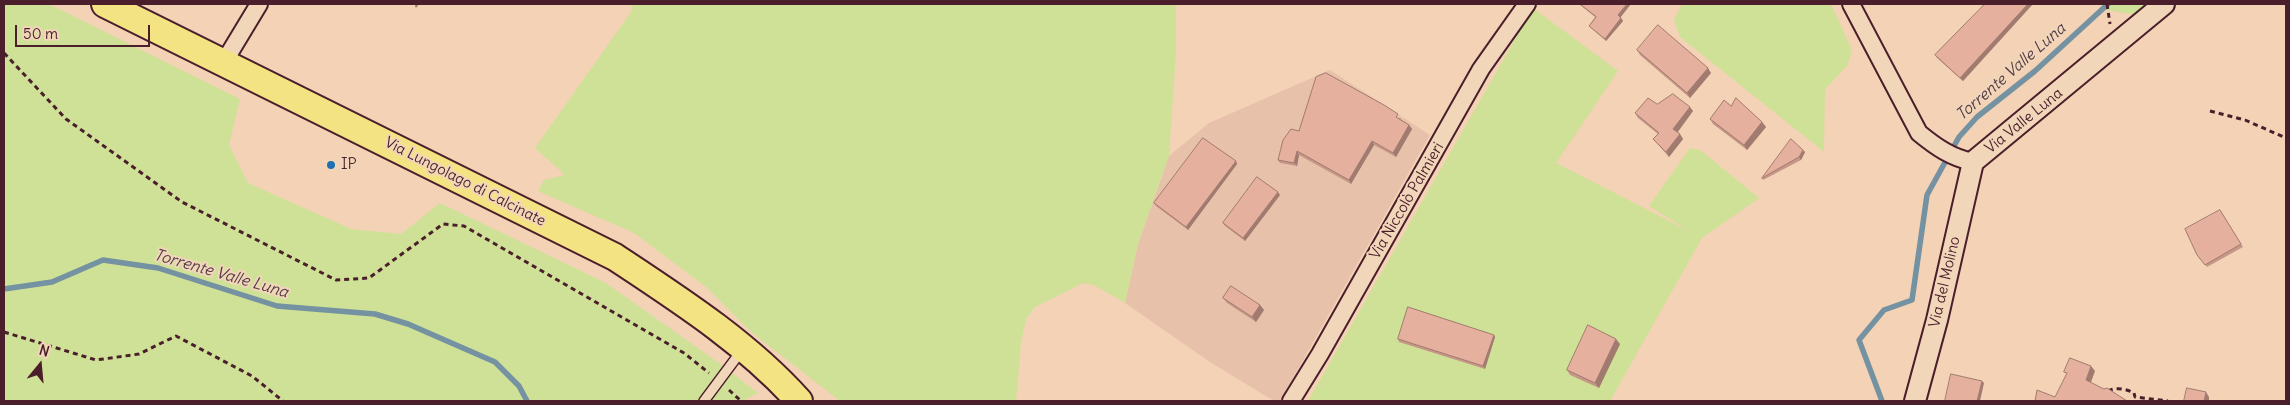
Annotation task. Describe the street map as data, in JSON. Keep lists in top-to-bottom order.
{
  "streets": {
    "main road": ["Via Lungolago di Calcinate"],
    "street": ["Via Valle Luna", "Via Niccolò Palmieri", "Via del Molino"]
  },
  "crossings": [
    ["Via Valle Luna", "Via del Molino"]
  ],
  "water": ["Torrente Valle Luna"],
  "places": ["IP"],
  "scale_bar": "50 m",
  "north": "top"
}
